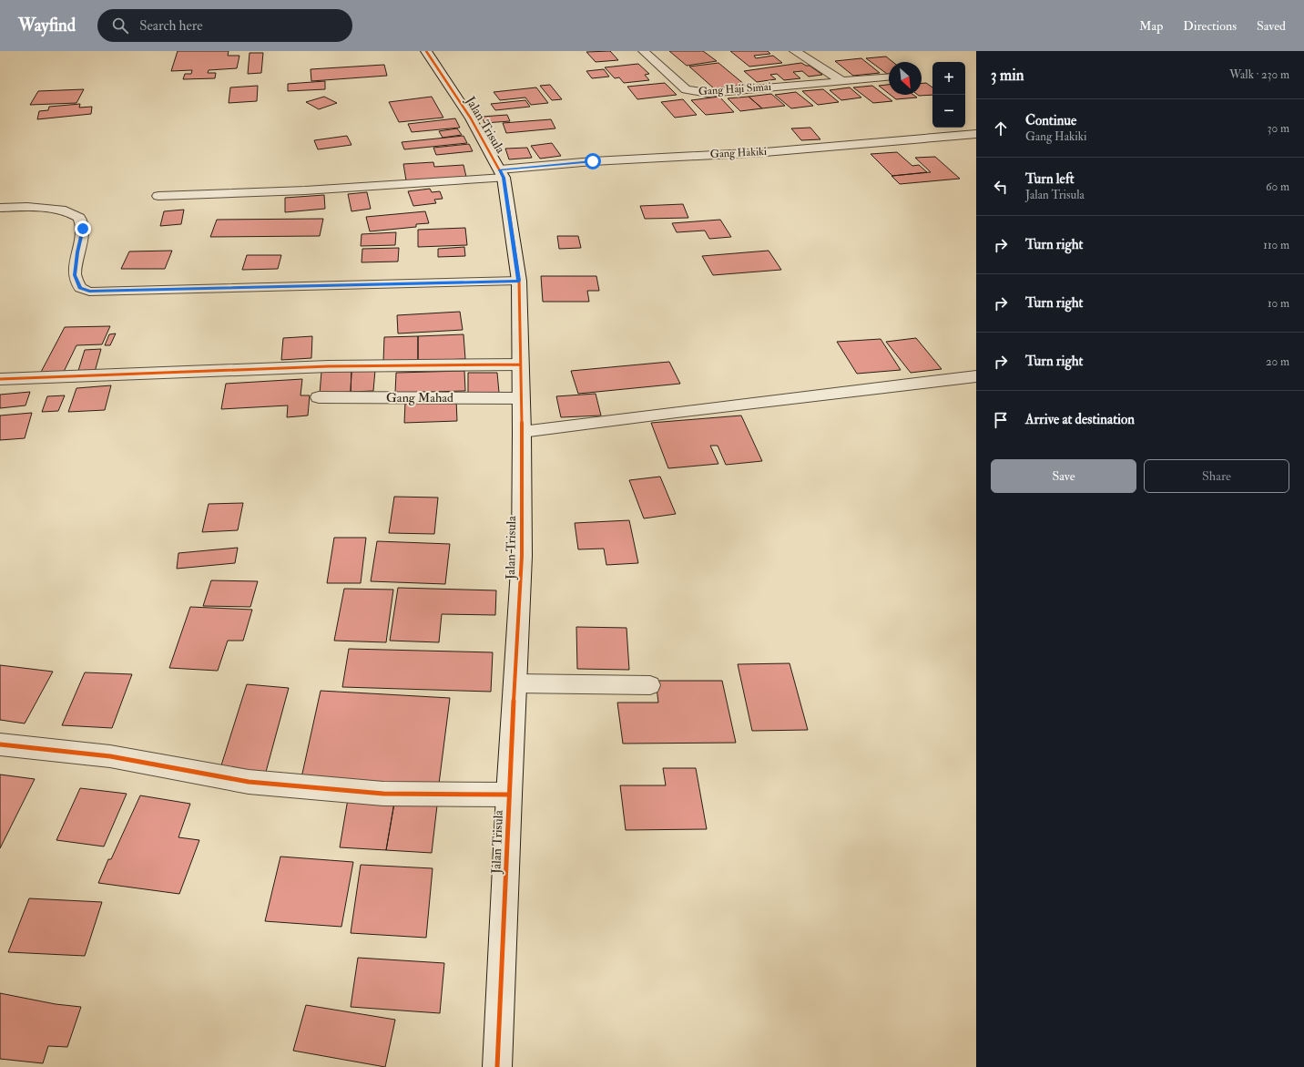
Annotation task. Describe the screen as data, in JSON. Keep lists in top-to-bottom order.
{
  "streets": {
    "street": [
      "Gang Haji Simai",
      "Jalan Trisula",
      "Gang Hakiki",
      "Gang Mahad"
    ]
  },
  "crossings": [
    ["Jalan Trisula", "Gang Hakiki"],
    ["Jalan Trisula", "Gang Mahad"]
  ],
  "north": "bottom right",
  "page": {
    "header": "Wayfind",
    "search": "Search here",
    "nav": ["Map", "Directions", "Saved"],
    "heading": ["3 min", "Walk · 230 m"],
    "map_buttons": ["+", "−"],
    "list": [
      ["Continue", "Gang Hakiki", "30 m"],
      ["Turn left", "Jalan Trisula", "60 m"],
      ["Turn right", "110 m"],
      ["Turn right", "10 m"],
      ["Turn right", "20 m"],
      "Arrive at destination"
    ],
    "buttons": ["Save", "Share"]
  }
}
